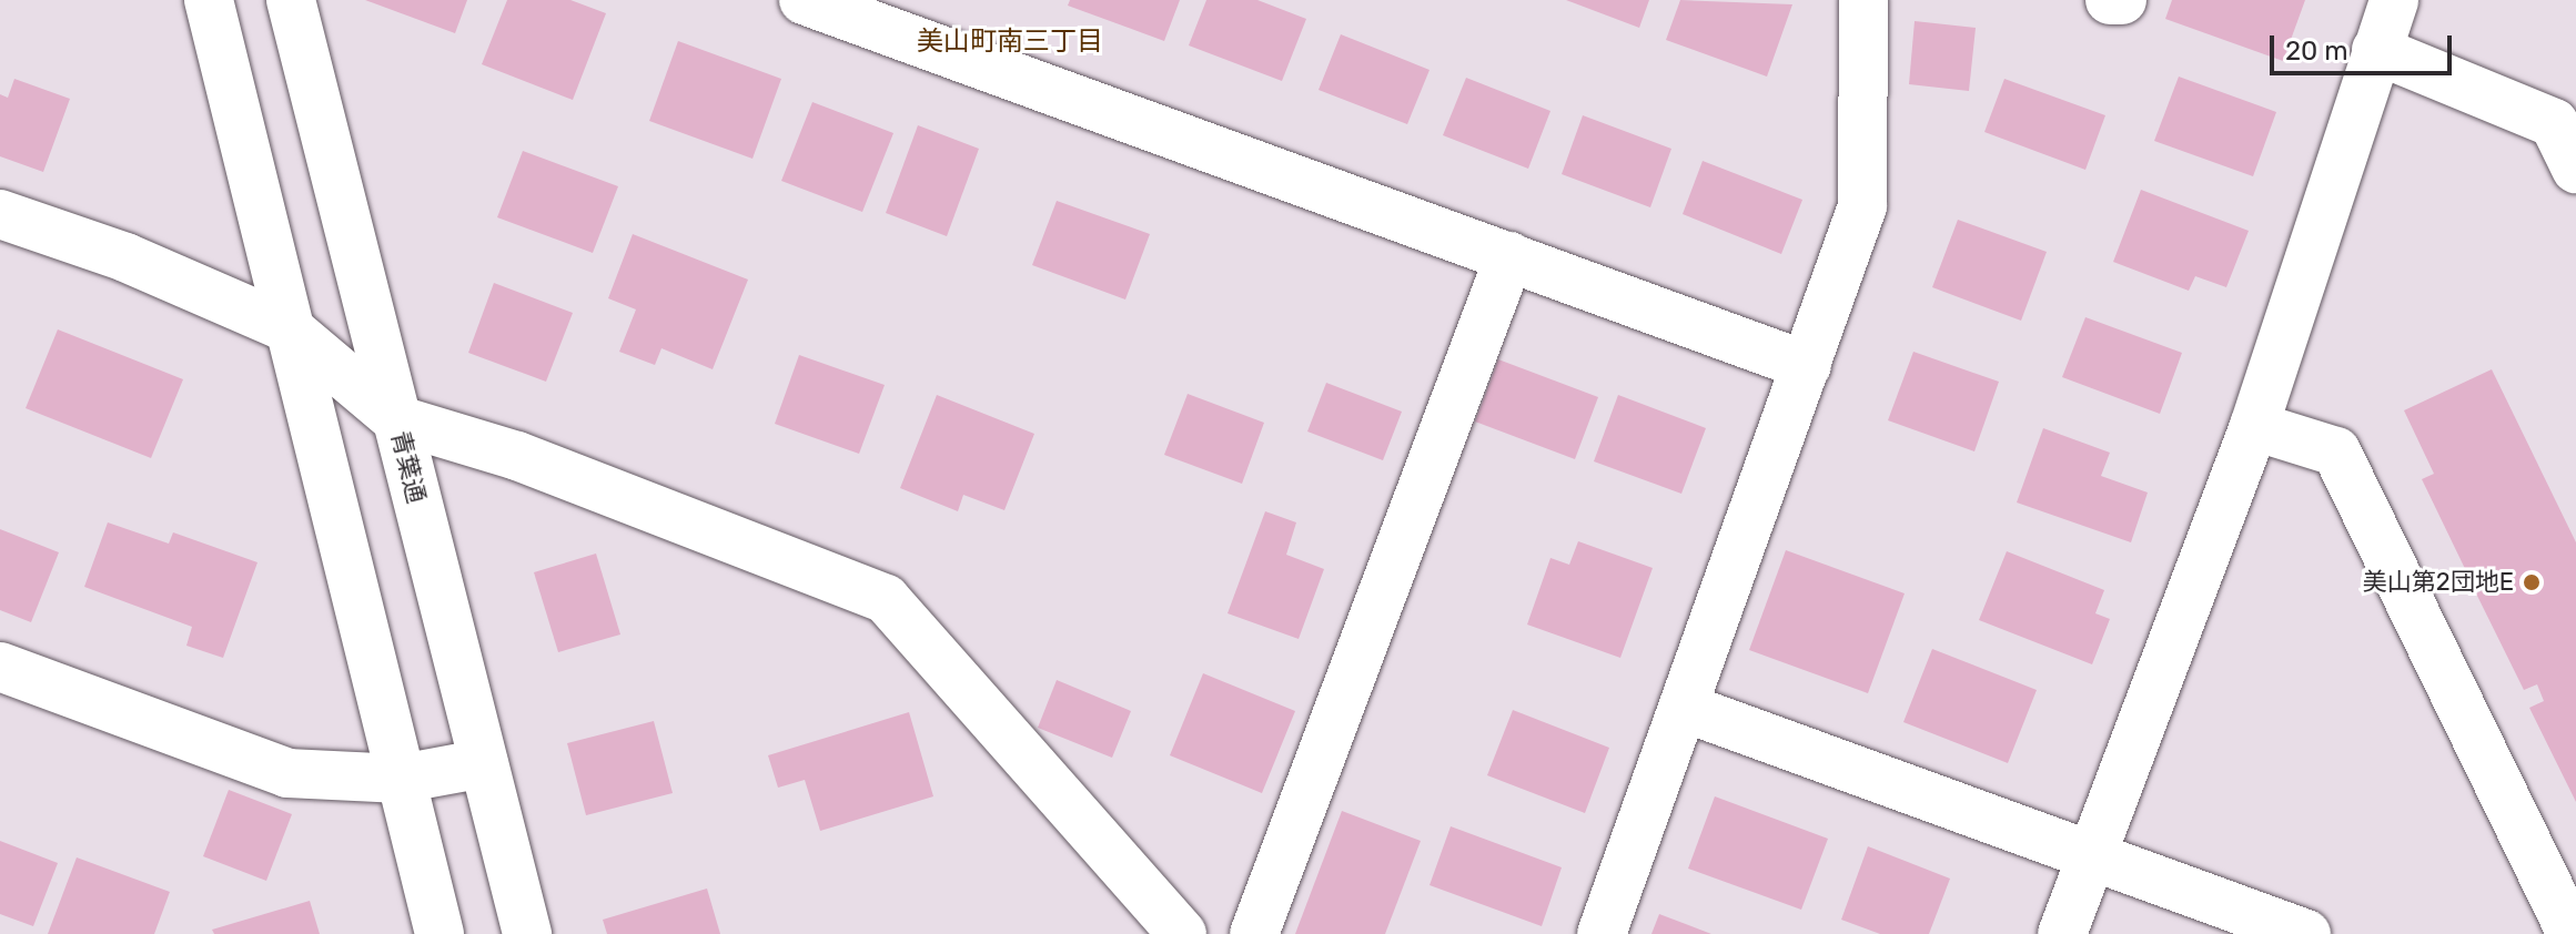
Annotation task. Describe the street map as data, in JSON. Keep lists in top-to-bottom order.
{
  "streets": {
    "street": ["青葉通"]
  },
  "districts": ["美山町南三丁目"],
  "places": ["美山第2団地E"],
  "scale_bar": "20 m"
}
